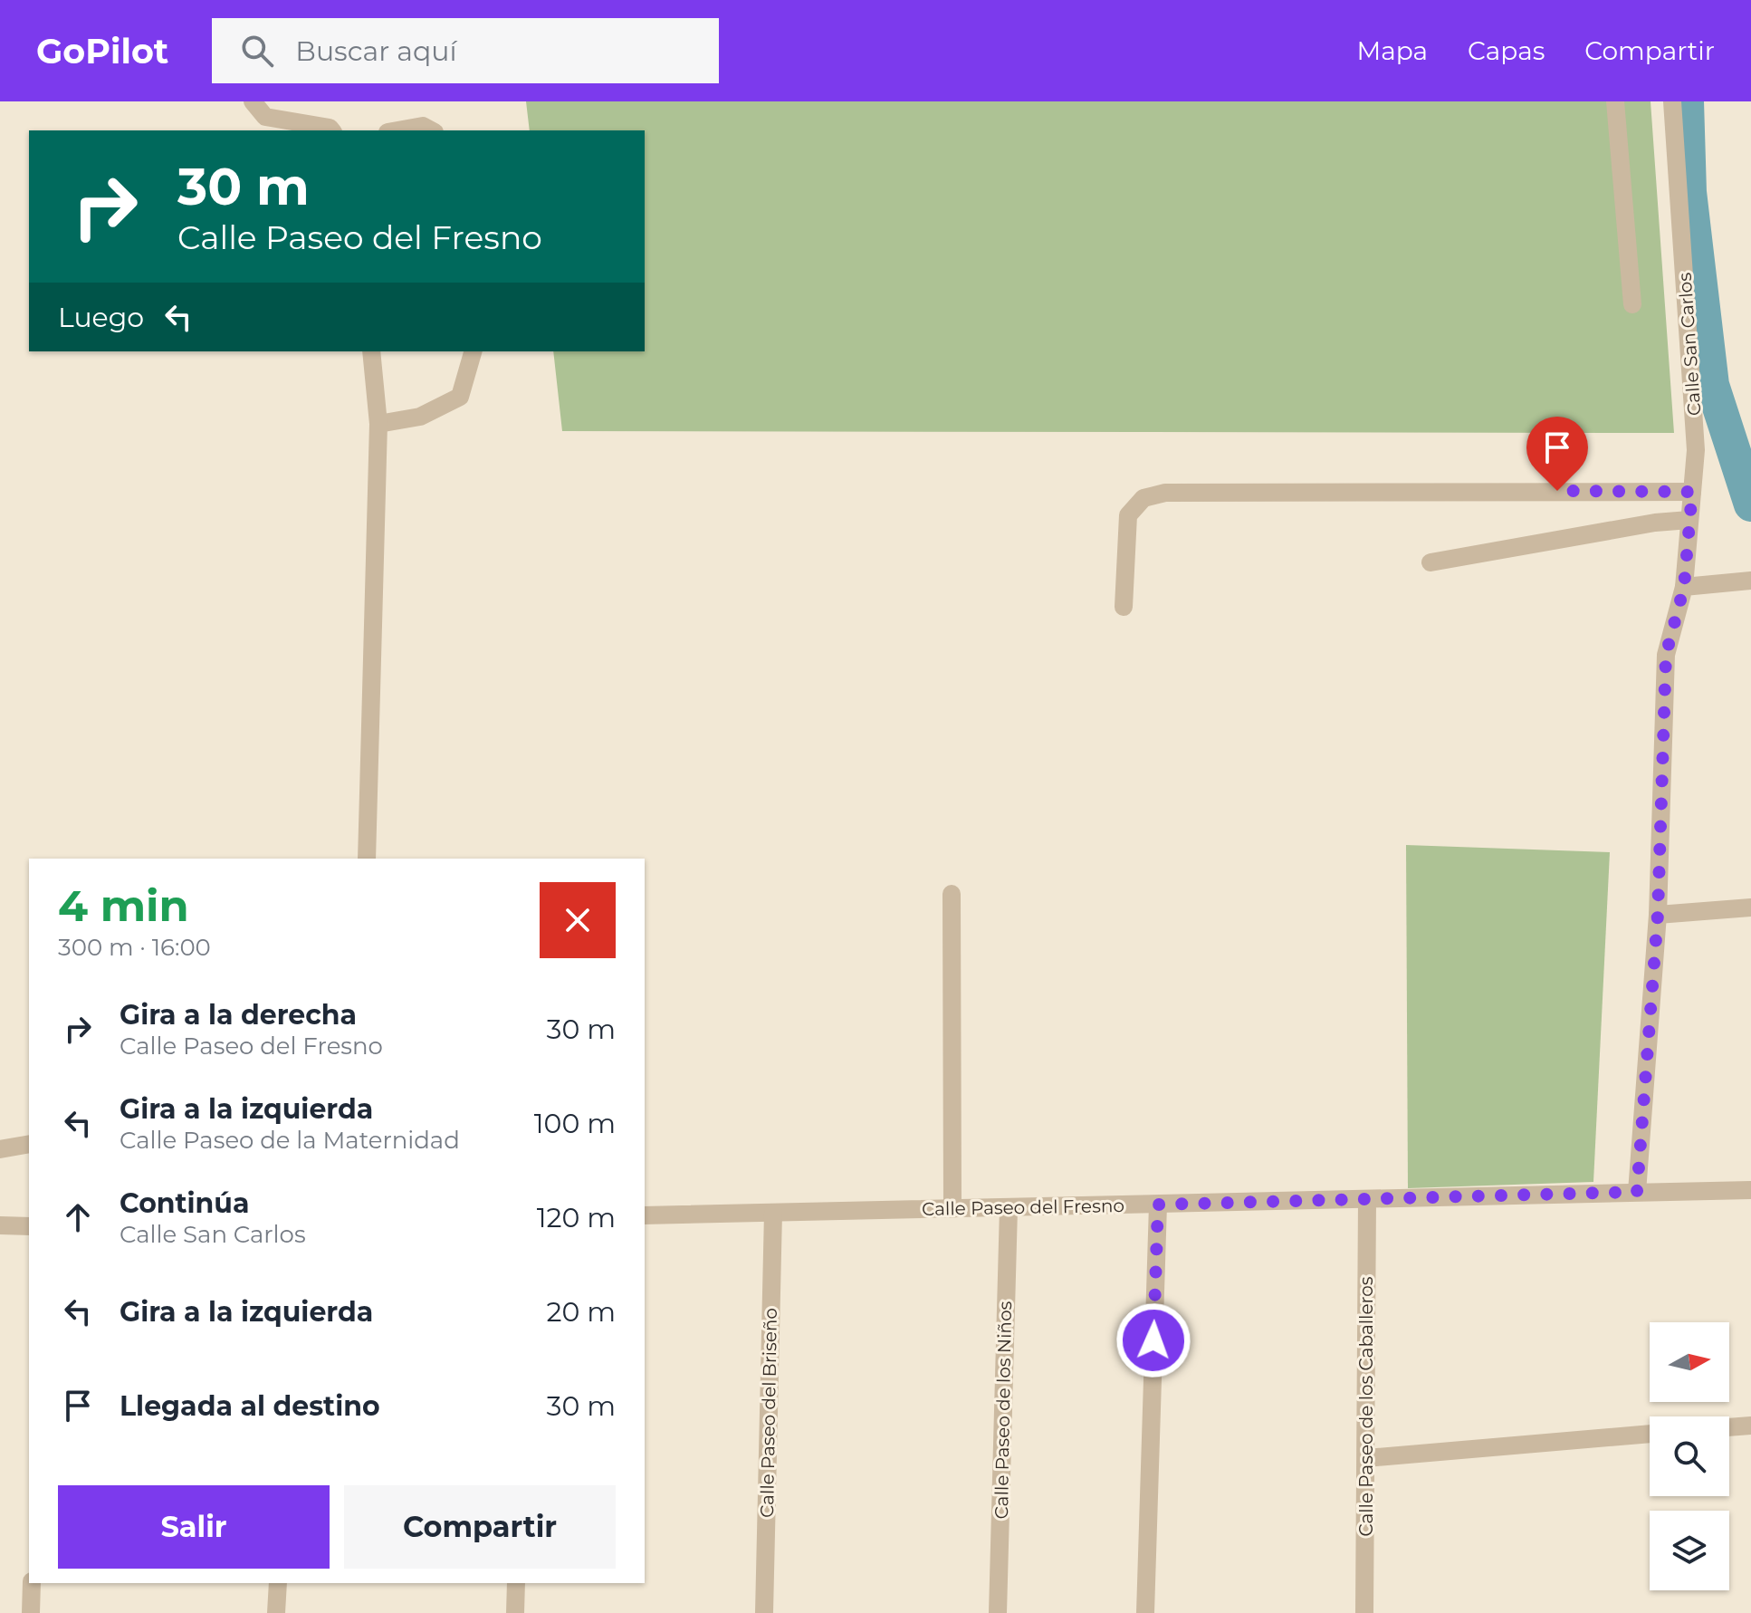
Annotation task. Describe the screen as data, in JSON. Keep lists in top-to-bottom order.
{
  "streets": {
    "street": [
      "Calle San Carlos",
      "Calle Paseo del Fresno",
      "Calle Paseo de los Caballeros",
      "Calle Paseo de los Niños",
      "Calle Paseo del Briseño"
    ]
  },
  "crossings": [
    ["Calle San Carlos", "Calle Paseo del Fresno"],
    ["Calle Paseo del Fresno", "Calle Paseo de los Caballeros"],
    ["Calle Paseo del Fresno", "Calle Paseo de los Niños"],
    ["Calle Paseo del Fresno", "Calle Paseo del Briseño"]
  ],
  "north": "right",
  "page": {
    "header": "GoPilot",
    "search": "Buscar aquí",
    "nav": ["Mapa", "Capas", "Compartir"],
    "turn": ["30 m", "Calle Paseo del Fresno"],
    "then": "Luego",
    "heading": ["4 min", "300 m · 16:00"],
    "list": [
      {
        "name": "Gira a la derecha",
        "note": "Calle Paseo del Fresno",
        "value": "30 m"
      },
      {
        "name": "Gira a la izquierda",
        "note": "Calle Paseo de la Maternidad",
        "value": "100 m"
      },
      {
        "name": "Continúa",
        "note": "Calle San Carlos",
        "value": "120 m"
      },
      {
        "name": "Gira a la izquierda",
        "value": "20 m"
      },
      {
        "name": "Llegada al destino",
        "value": "30 m"
      }
    ],
    "buttons": ["Salir", "Compartir"]
  }
}
